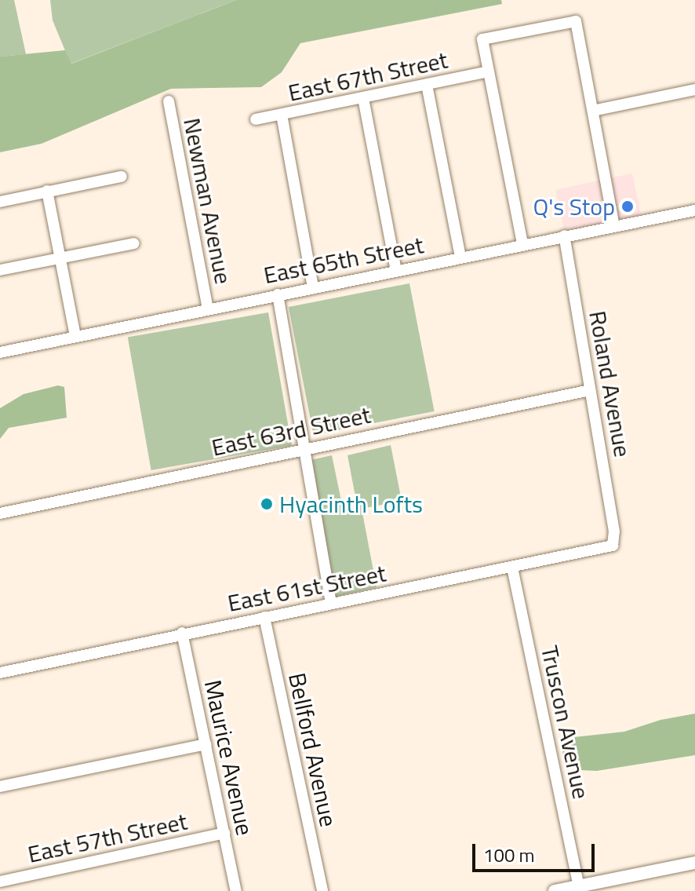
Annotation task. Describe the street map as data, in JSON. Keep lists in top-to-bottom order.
{
  "streets": {
    "street": [
      "East 67th Street",
      "Newman Avenue",
      "East 65th Street",
      "Roland Avenue",
      "East 63rd Street",
      "East 61st Street",
      "Truscon Avenue",
      "Bellford Avenue",
      "Maurice Avenue",
      "East 57th Street"
    ]
  },
  "crossings": [
    ["Newman Avenue", "East 65th Street"],
    ["East 65th Street", "Roland Avenue"],
    ["Roland Avenue", "East 63rd Street"],
    ["Roland Avenue", "East 61st Street"],
    ["East 61st Street", "Truscon Avenue"],
    ["East 61st Street", "Bellford Avenue"],
    ["East 61st Street", "Maurice Avenue"],
    ["Maurice Avenue", "East 57th Street"]
  ],
  "places": ["Q's Stop", "Hyacinth Lofts"],
  "scale_bar": "100 m"
}
